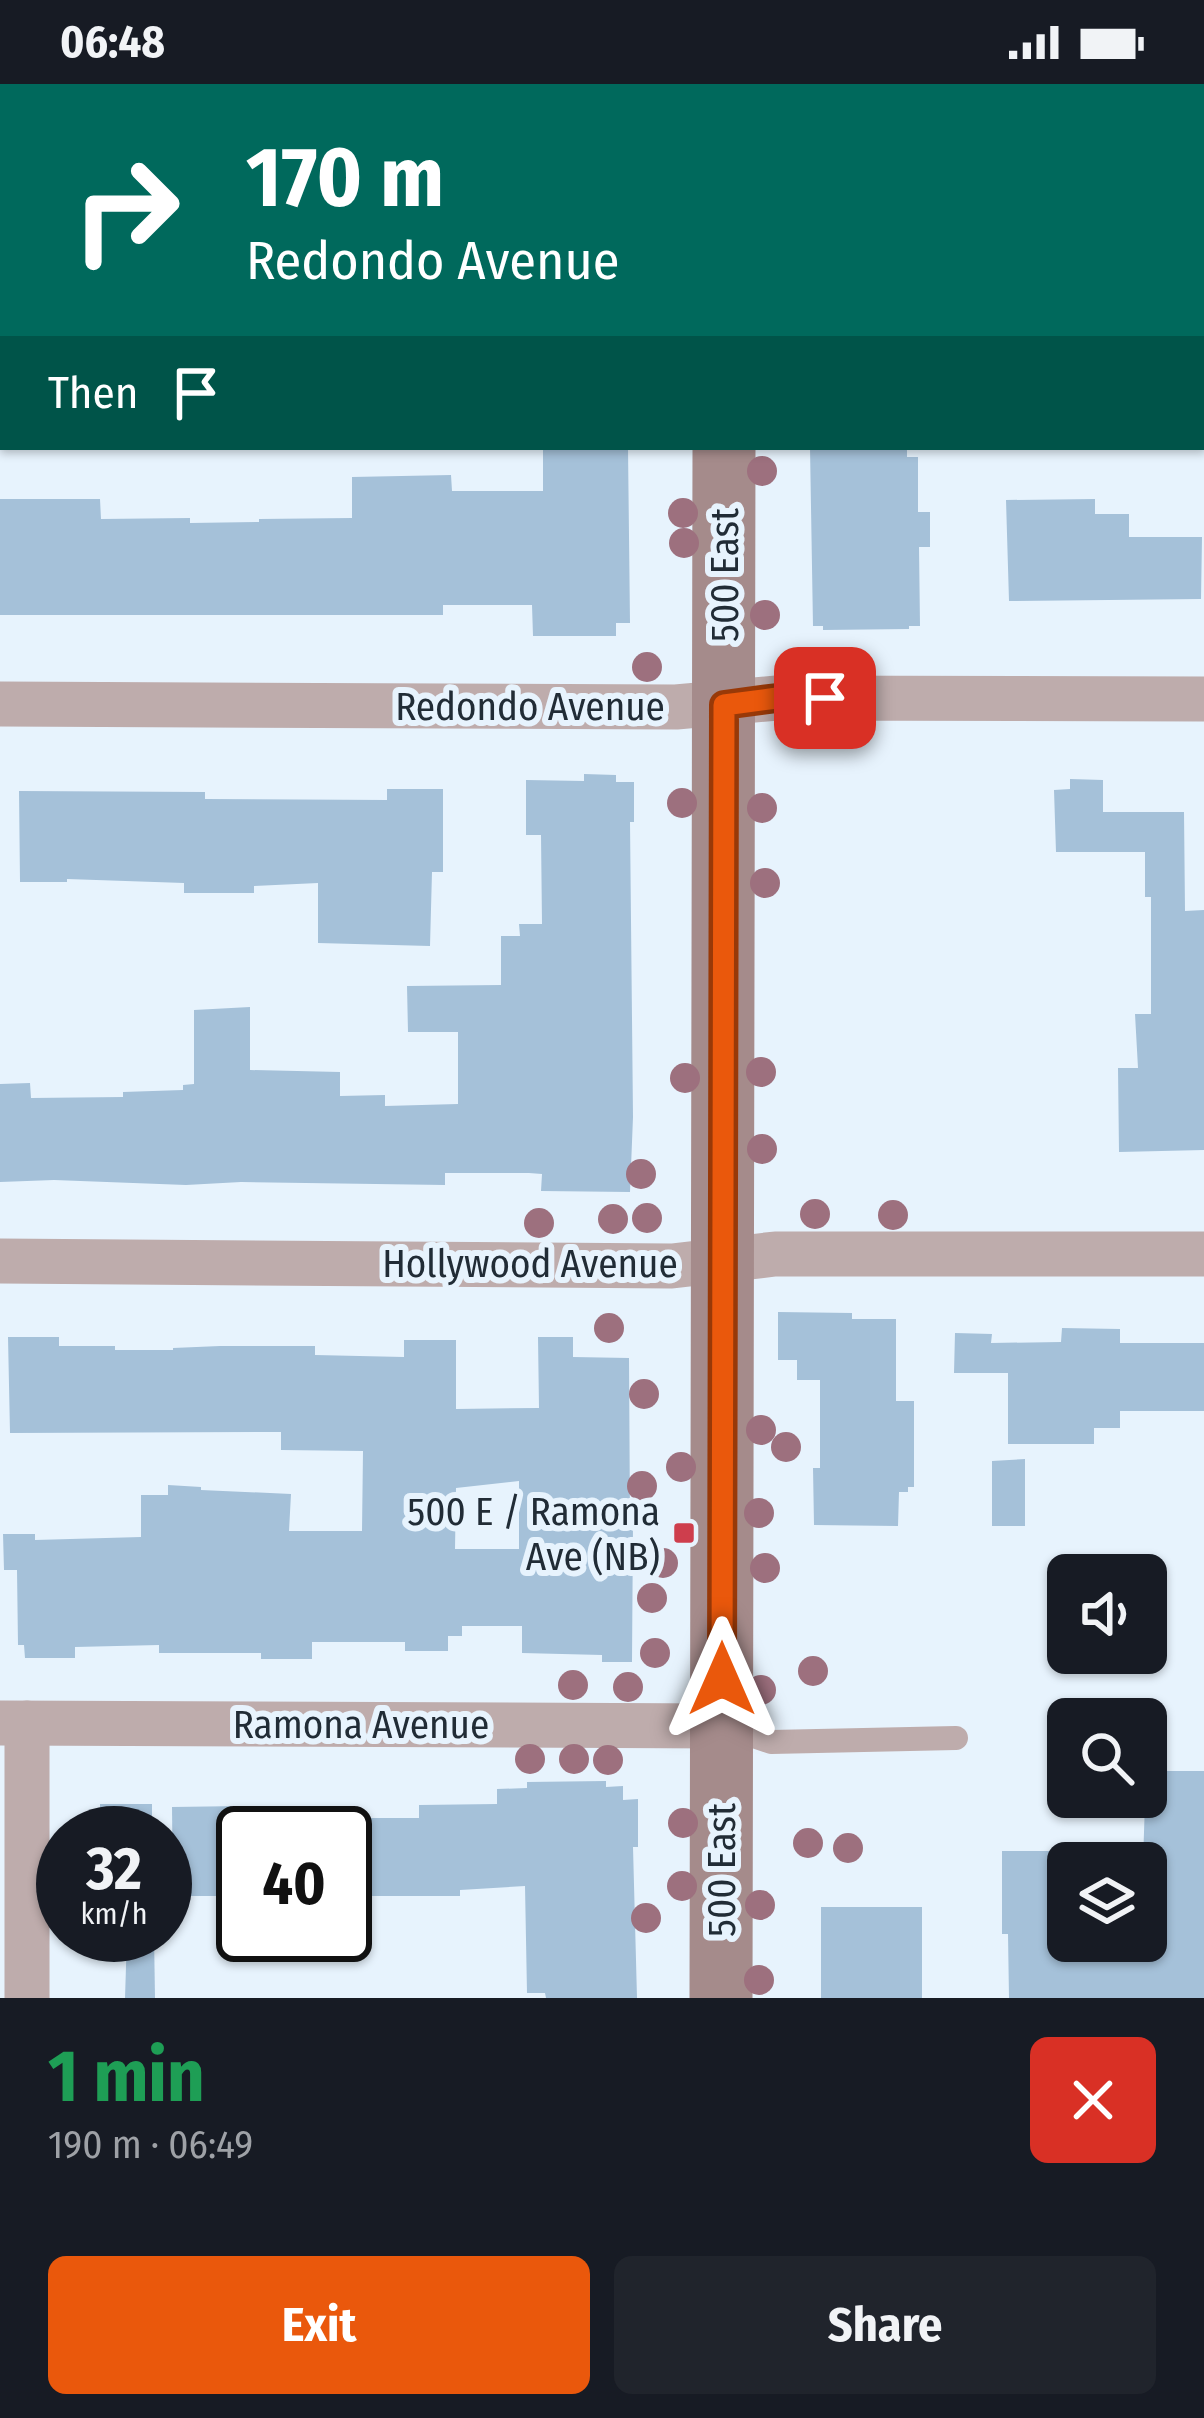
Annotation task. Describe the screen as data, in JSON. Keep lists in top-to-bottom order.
{
  "streets": {
    "street": [
      "500 East",
      "Redondo Avenue",
      "Hollywood Avenue",
      "Ramona Avenue"
    ]
  },
  "crossings": [
    ["500 East", "Redondo Avenue"],
    ["500 East", "Hollywood Avenue"],
    ["500 East", "Ramona Avenue"]
  ],
  "places": {
    "transit": ["500 E / Ramona Ave (NB)"]
  },
  "page": {
    "status": "06:48",
    "turn": ["170 m", "Redondo Avenue"],
    "then": "Then",
    "speed": "32 km/h",
    "limit": "40",
    "heading": ["1 min", "190 m · 06:49"],
    "buttons": ["Exit", "Share"]
  }
}
